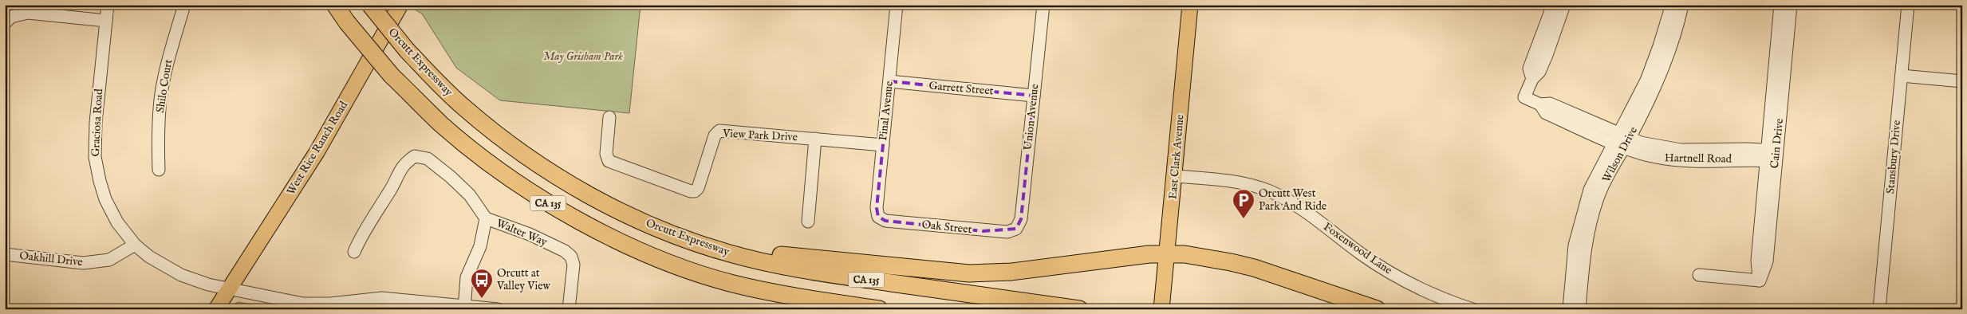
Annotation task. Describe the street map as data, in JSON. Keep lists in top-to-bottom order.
{
  "streets": {
    "highway": ["Orcutt Expressway", "CA 135"],
    "main road": ["West Rice Ranch Road", "East Clark Avenue"],
    "street": [
      "Shilo Court",
      "Garrett Street",
      "Pinal Avenue",
      "Union Avenue",
      "Graciosa Road",
      "View Park Drive",
      "Cain Drive",
      "Wilson Drive",
      "Stansbury Drive",
      "Hartnell Road",
      "Oak Street",
      "Walter Way",
      "Foxenwood Lane",
      "Oakhill Drive"
    ]
  },
  "crossings": [
    ["Garrett Street", "Pinal Avenue"],
    ["Garrett Street", "Union Avenue"],
    ["Pinal Avenue", "View Park Drive"],
    ["Pinal Avenue", "Oak Street"],
    ["Union Avenue", "Oak Street"],
    ["Graciosa Road", "West Rice Ranch Road"],
    ["Graciosa Road", "Oakhill Drive"],
    ["Cain Drive", "Hartnell Road"],
    ["Wilson Drive", "Hartnell Road"],
    ["East Clark Avenue", "Foxenwood Lane"]
  ],
  "parks": ["May Grisham Park"],
  "places": {
    "parking": ["Orcutt West Park And Ride"],
    "bus stop": ["Orcutt at Valley View"]
  }
}
